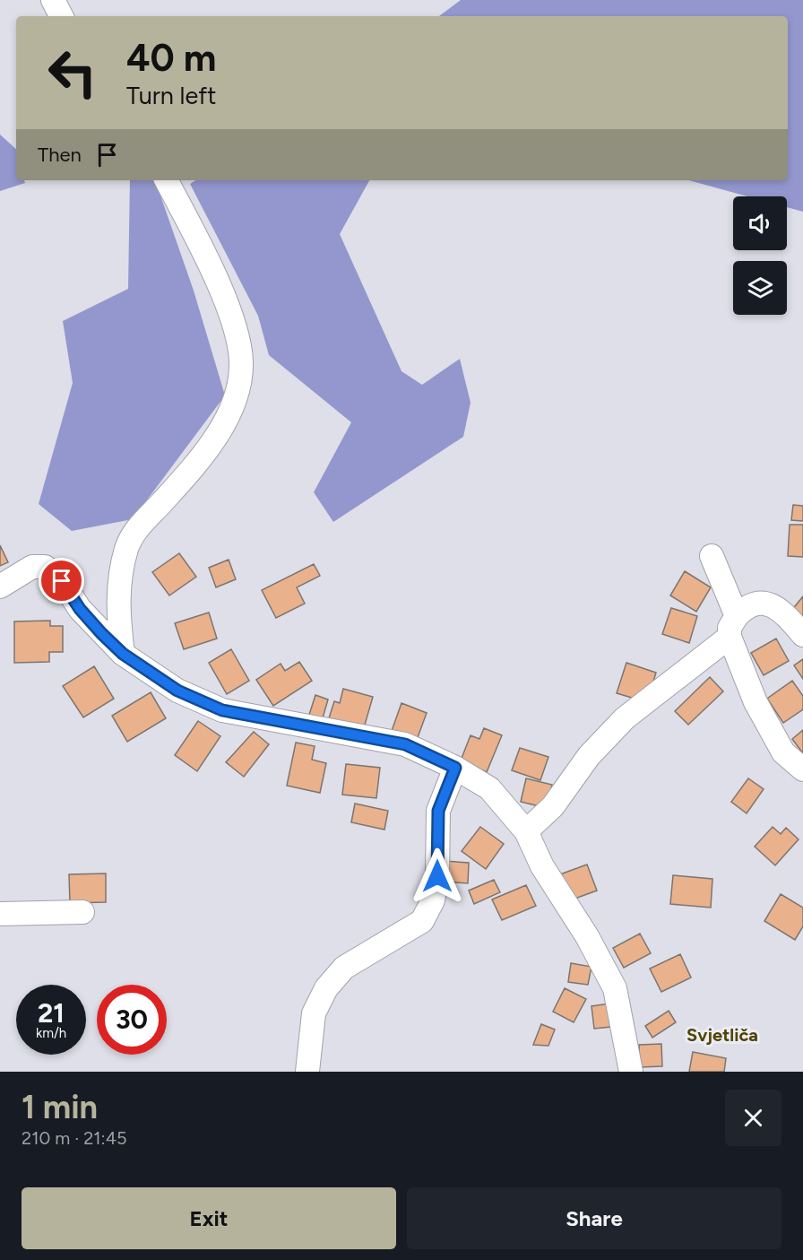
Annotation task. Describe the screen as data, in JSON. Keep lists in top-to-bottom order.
{
  "districts": ["Svjetliča"],
  "page": {
    "turn": ["40 m", "Turn left"],
    "then": "Then",
    "speed": "21 km/h",
    "limit": "30",
    "heading": ["1 min", "210 m · 21:45"],
    "buttons": ["Exit", "Share"]
  }
}
